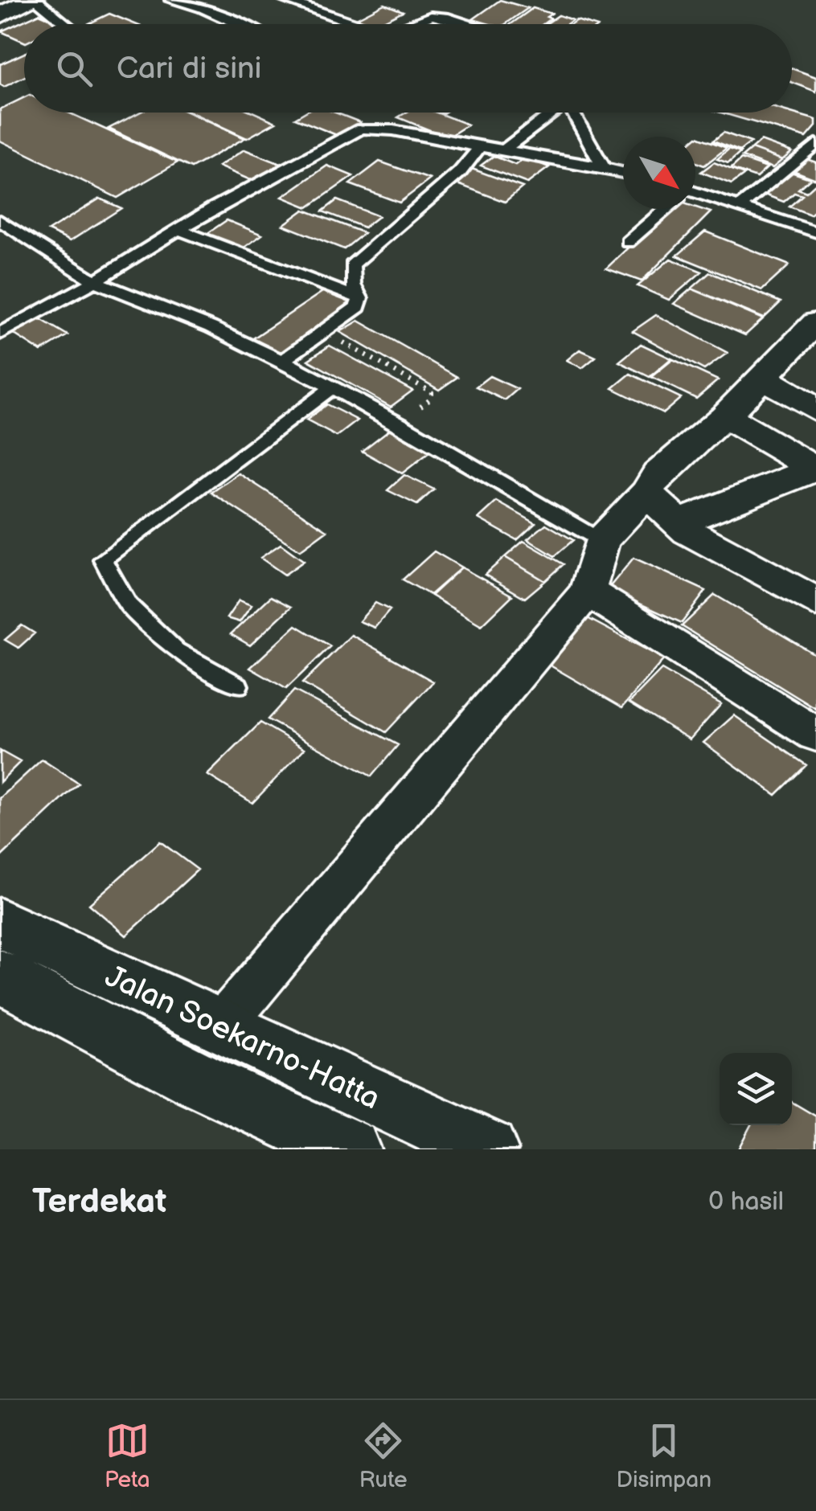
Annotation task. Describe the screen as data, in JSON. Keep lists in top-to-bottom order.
{
  "streets": {
    "main road": ["Jalan Soekarno-Hatta"]
  },
  "north": "bottom right",
  "page": {
    "search": "Cari di sini",
    "heading": ["Terdekat", "0 hasil"],
    "nav": ["Peta", "Rute", "Disimpan"]
  }
}
